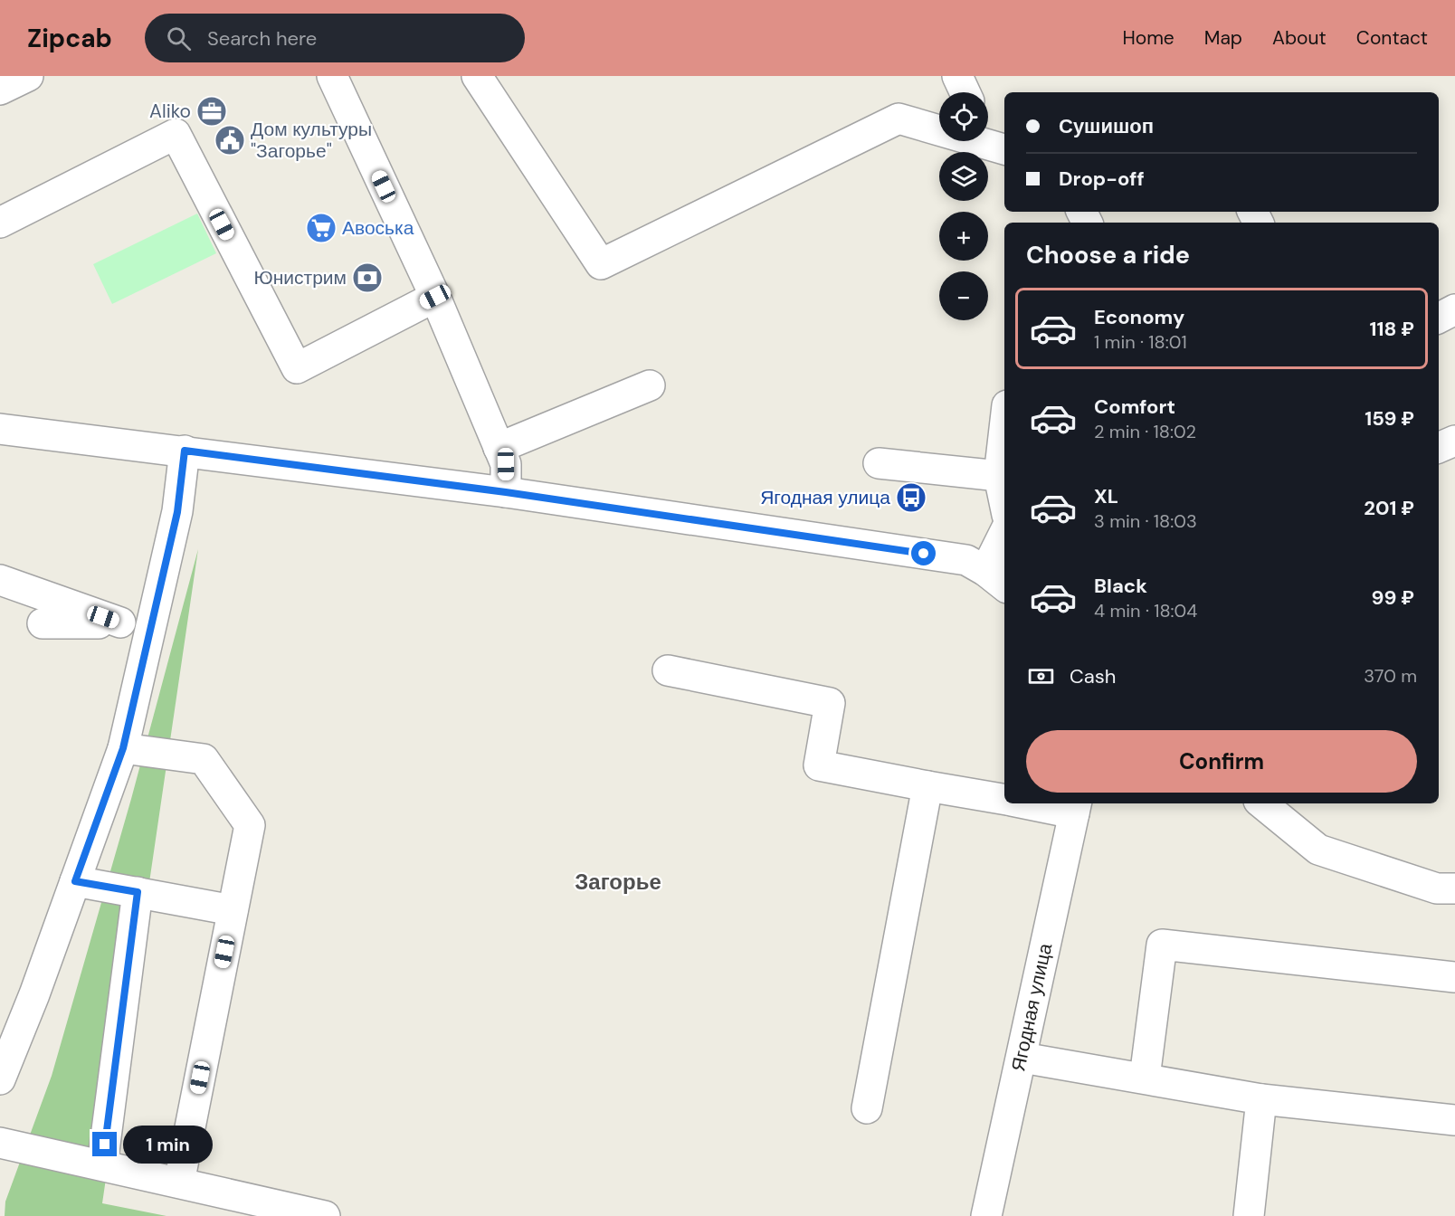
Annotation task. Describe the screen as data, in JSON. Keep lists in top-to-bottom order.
{
  "streets": {
    "street": ["Ягодная улица"]
  },
  "districts": ["Загорье"],
  "places": {
    "office": ["Aliko"],
    "public building": ["Дом культуры \"Загорье\""],
    "supermarket": ["Авоська"],
    "bank": ["Юнистрим"],
    "bus stop": ["Ягодная улица"]
  },
  "page": {
    "header": "Zipcab",
    "search": "Search here",
    "nav": [
      "Home",
      "Map",
      "About",
      "Contact"
    ],
    "map_buttons": ["+", "−"],
    "banner": ["Сушишоп", "Drop-off"],
    "heading": "Choose a ride",
    "list": [
      {
        "name": "Economy",
        "note": "1 min · 18:01",
        "value": "118 ₽"
      },
      {
        "name": "Comfort",
        "note": "2 min · 18:02",
        "value": "159 ₽"
      },
      {
        "name": "XL",
        "note": "3 min · 18:03",
        "value": "201 ₽"
      },
      {
        "name": "Black",
        "note": "4 min · 18:04",
        "value": "99 ₽"
      }
    ],
    "pay": ["Cash", "370 m"],
    "buttons": "Confirm",
    "bubble": "1 min"
  }
}
